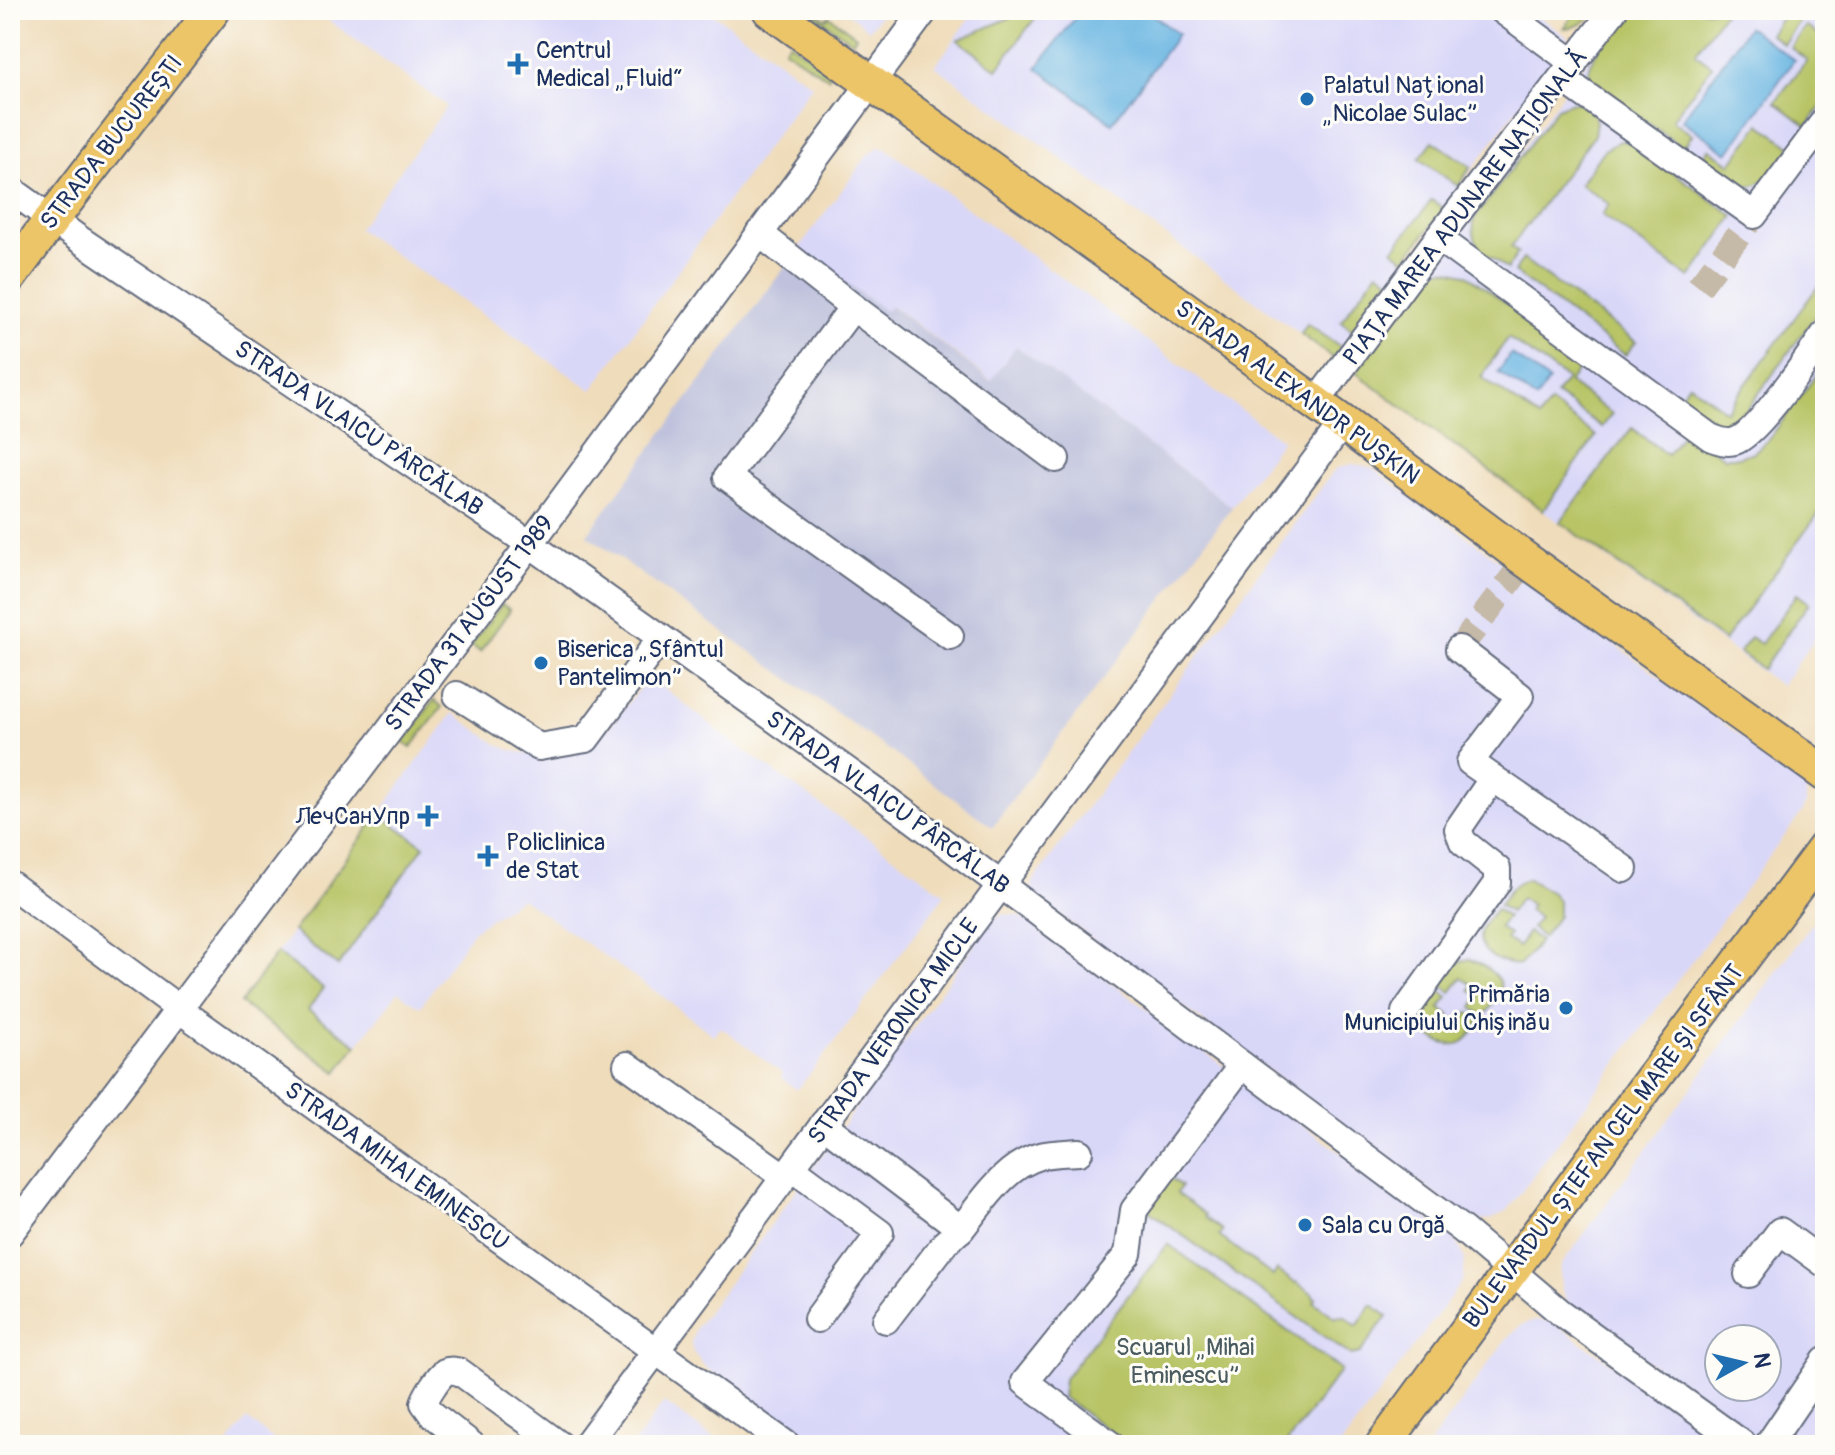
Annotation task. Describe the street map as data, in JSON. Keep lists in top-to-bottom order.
{
  "streets": {
    "main road": ["STRADA BUCUREȘTI", "STRADA ALEXANDR PUȘKIN", "BULEVARDUL ȘTEFAN CEL MARE ȘI SFÂNT"],
    "street": [
      "PIAȚA MAREA ADUNARE NAȚIONALĂ",
      "STRADA VLAICU PÂRCĂLAB",
      "STRADA 31 AUGUST 1989",
      "STRADA VERONICA MICLE",
      "STRADA MIHAI EMINESCU"
    ]
  },
  "crossings": [
    ["STRADA BUCUREȘTI", "STRADA VLAICU PÂRCĂLAB"],
    ["PIAȚA MAREA ADUNARE NAȚIONALĂ", "STRADA ALEXANDR PUȘKIN"],
    ["STRADA ALEXANDR PUȘKIN", "STRADA 31 AUGUST 1989"],
    ["STRADA ALEXANDR PUȘKIN", "STRADA VERONICA MICLE"],
    ["STRADA VLAICU PÂRCĂLAB", "STRADA 31 AUGUST 1989"],
    ["STRADA VLAICU PÂRCĂLAB", "STRADA VERONICA MICLE"],
    ["STRADA VLAICU PÂRCĂLAB", "BULEVARDUL ȘTEFAN CEL MARE ȘI SFÂNT"],
    ["STRADA 31 AUGUST 1989", "STRADA MIHAI EMINESCU"],
    ["STRADA VERONICA MICLE", "STRADA MIHAI EMINESCU"]
  ],
  "parks": ["Scuarul „Mihai Eminescu”"],
  "places": {
    "health": ["Centrul Medical „Fluid“", "ЛечСанУпр", "Policlinica de Stat"],
    "other": [
      "Palatul Național „Nicolae Sulac”",
      "Biserica „Sfântul Pantelimon”",
      "Primăria Municipiului Chișinău",
      "Sala cu Orgă"
    ]
  },
  "north": "right"
}
